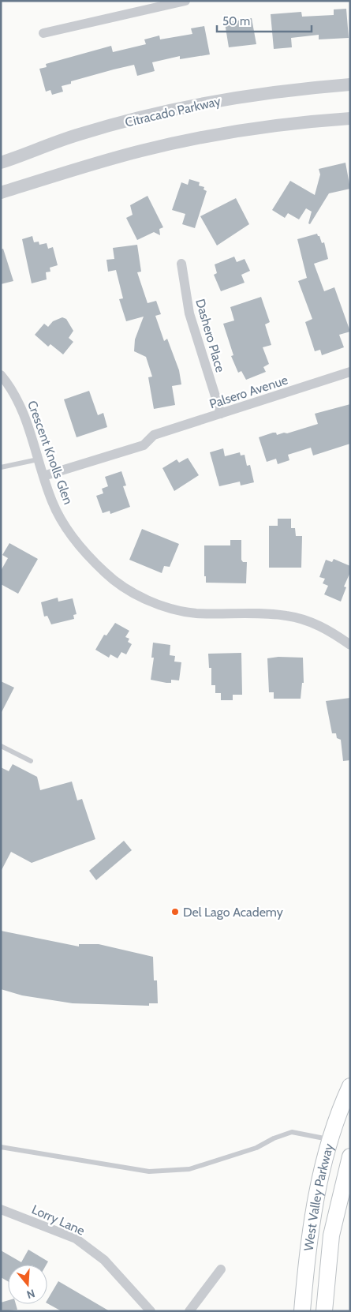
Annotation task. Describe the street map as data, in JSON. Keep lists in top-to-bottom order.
{
  "streets": {
    "main road": ["West Valley Parkway"],
    "street": [
      "Citracado Parkway",
      "Dashero Place",
      "Palsero Avenue",
      "Crescent Knolls Glen",
      "Lorry Lane"
    ]
  },
  "crossings": [
    ["Dashero Place", "Palsero Avenue"],
    ["Palsero Avenue", "Crescent Knolls Glen"]
  ],
  "places": ["Del Lago Academy"],
  "scale_bar": "50 m",
  "north": "bottom"
}
